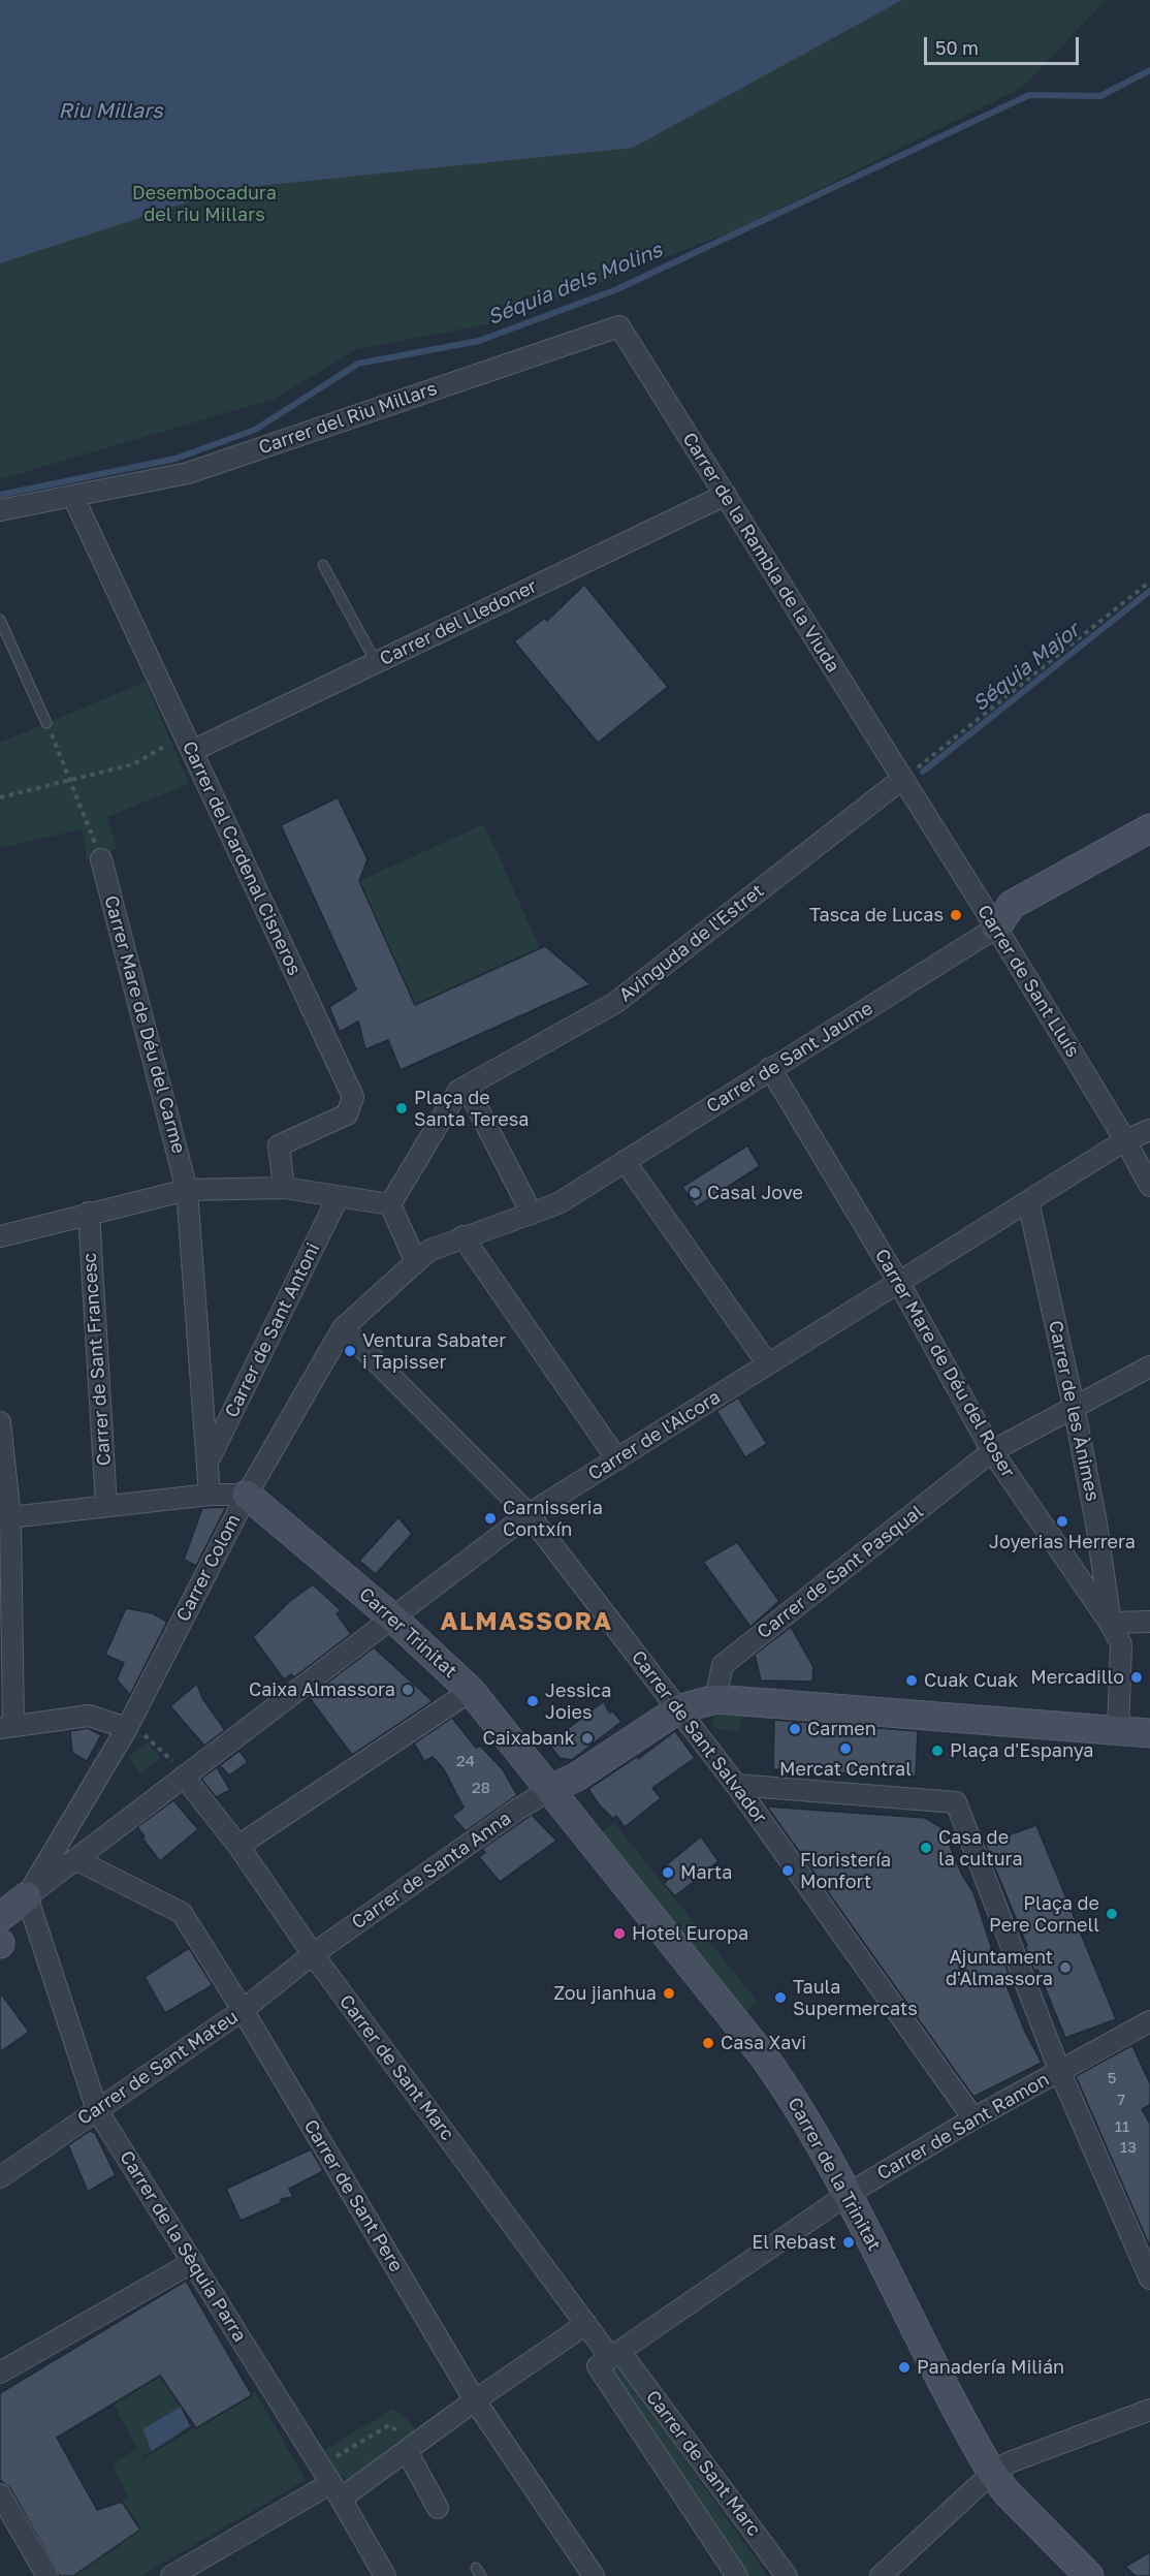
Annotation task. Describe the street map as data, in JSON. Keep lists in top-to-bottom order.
{
  "streets": {
    "street": [
      "Carrer del Riu Millars",
      "Carrer de la Rambla de la Viuda",
      "Carrer del Lledoner",
      "Carrer del Cardenal Cisneros",
      "Avinguda de l'Estret",
      "Carrer de Sant Lluís",
      "Carrer Mare de Déu del Carme",
      "Carrer de Sant Jaume",
      "Carrer de Sant Antoni",
      "Carrer de Sant Francesc",
      "Carrer Mare de Déu del Roser",
      "Carrer de les Ànimes",
      "Carrer de l'Alcora",
      "Carrer Colom",
      "Carrer de Sant Pasqual",
      "Carrer Trinitat",
      "Carrer de Sant Salvador",
      "Carrer de Santa Anna",
      "Carrer de Sant Mateu",
      "Carrer de Sant Marc",
      "Carrer de Sant Ramon",
      "Carrer de la Trinitat",
      "Carrer de Sant Pere",
      "Carrer de la Sèquia Parra"
    ]
  },
  "crossings": [
    ["Carrer del Riu Millars", "Carrer de la Rambla de la Viuda"],
    ["Carrer del Riu Millars", "Carrer del Cardenal Cisneros"],
    ["Carrer de la Rambla de la Viuda", "Carrer del Lledoner"],
    ["Carrer de la Rambla de la Viuda", "Avinguda de l'Estret"],
    ["Carrer de la Rambla de la Viuda", "Carrer de Sant Lluís"],
    ["Carrer del Lledoner", "Carrer del Cardenal Cisneros"],
    ["Avinguda de l'Estret", "Carrer de Sant Lluís"],
    ["Carrer de Sant Lluís", "Carrer de Sant Jaume"],
    ["Carrer de Sant Lluís", "Carrer de l'Alcora"],
    ["Carrer Mare de Déu del Carme", "Carrer de Sant Antoni"],
    ["Carrer de Sant Jaume", "Carrer Mare de Déu del Roser"],
    ["Carrer de Sant Jaume", "Carrer Colom"],
    ["Carrer Mare de Déu del Roser", "Carrer de les Ànimes"],
    ["Carrer Mare de Déu del Roser", "Carrer de l'Alcora"],
    ["Carrer Mare de Déu del Roser", "Carrer de Sant Pasqual"],
    ["Carrer de les Ànimes", "Carrer de l'Alcora"],
    ["Carrer de les Ànimes", "Carrer de Sant Pasqual"],
    ["Carrer de l'Alcora", "Carrer Colom"],
    ["Carrer de l'Alcora", "Carrer Trinitat"],
    ["Carrer de l'Alcora", "Carrer de Sant Salvador"],
    ["Carrer de l'Alcora", "Carrer de Sant Marc"],
    ["Carrer de l'Alcora", "Carrer de Sant Pere"],
    ["Carrer de l'Alcora", "Carrer de la Sèquia Parra"],
    ["Carrer Colom", "Carrer Trinitat"],
    ["Carrer Colom", "Carrer de Sant Salvador"],
    ["Carrer Colom", "Carrer de la Sèquia Parra"],
    ["Carrer Trinitat", "Carrer de Santa Anna"],
    ["Carrer Trinitat", "Carrer de la Trinitat"],
    ["Carrer de Sant Salvador", "Carrer de Sant Ramon"],
    ["Carrer de Santa Anna", "Carrer de Sant Mateu"],
    ["Carrer de Santa Anna", "Carrer de Sant Marc"],
    ["Carrer de Santa Anna", "Carrer de la Trinitat"],
    ["Carrer de Sant Mateu", "Carrer de Sant Marc"],
    ["Carrer de Sant Mateu", "Carrer de Sant Pere"],
    ["Carrer de Sant Mateu", "Carrer de la Sèquia Parra"],
    ["Carrer de Sant Marc", "Carrer de Sant Ramon"],
    ["Carrer de Sant Ramon", "Carrer de la Trinitat"]
  ],
  "districts": ["ALMASSORA"],
  "water": ["Riu Millars", "Séquia dels Molins", "Séquia Major"],
  "parks": ["Desembocadura del riu Millars"],
  "places": [
    "Tasca de Lucas",
    "Plaça de Santa Teresa",
    "Casal Jove",
    "Ventura Sabater i Tapisser",
    "Carnisseria Contxín",
    "Joyerias Herrera",
    "Mercadillo",
    "Cuak Cuak",
    "Caixa Almassora",
    "Jessica Joies",
    "Carmen",
    "Caixabank",
    "Mercat Central",
    "Plaça d'Espanya",
    "Casa de la cultura",
    "Floristería Monfort",
    "Marta",
    "Plaça de Pere Cornell",
    "Hotel Europa",
    "Ajuntament d'Almassora",
    "Zou jianhua",
    "Taula Supermercats",
    "Casa Xavi",
    "El Rebast",
    "Panadería Milián"
  ],
  "house_numbers": [
    "24",
    "28",
    "5",
    "7",
    "11",
    "13"
  ],
  "scale_bar": "50 m"
}
